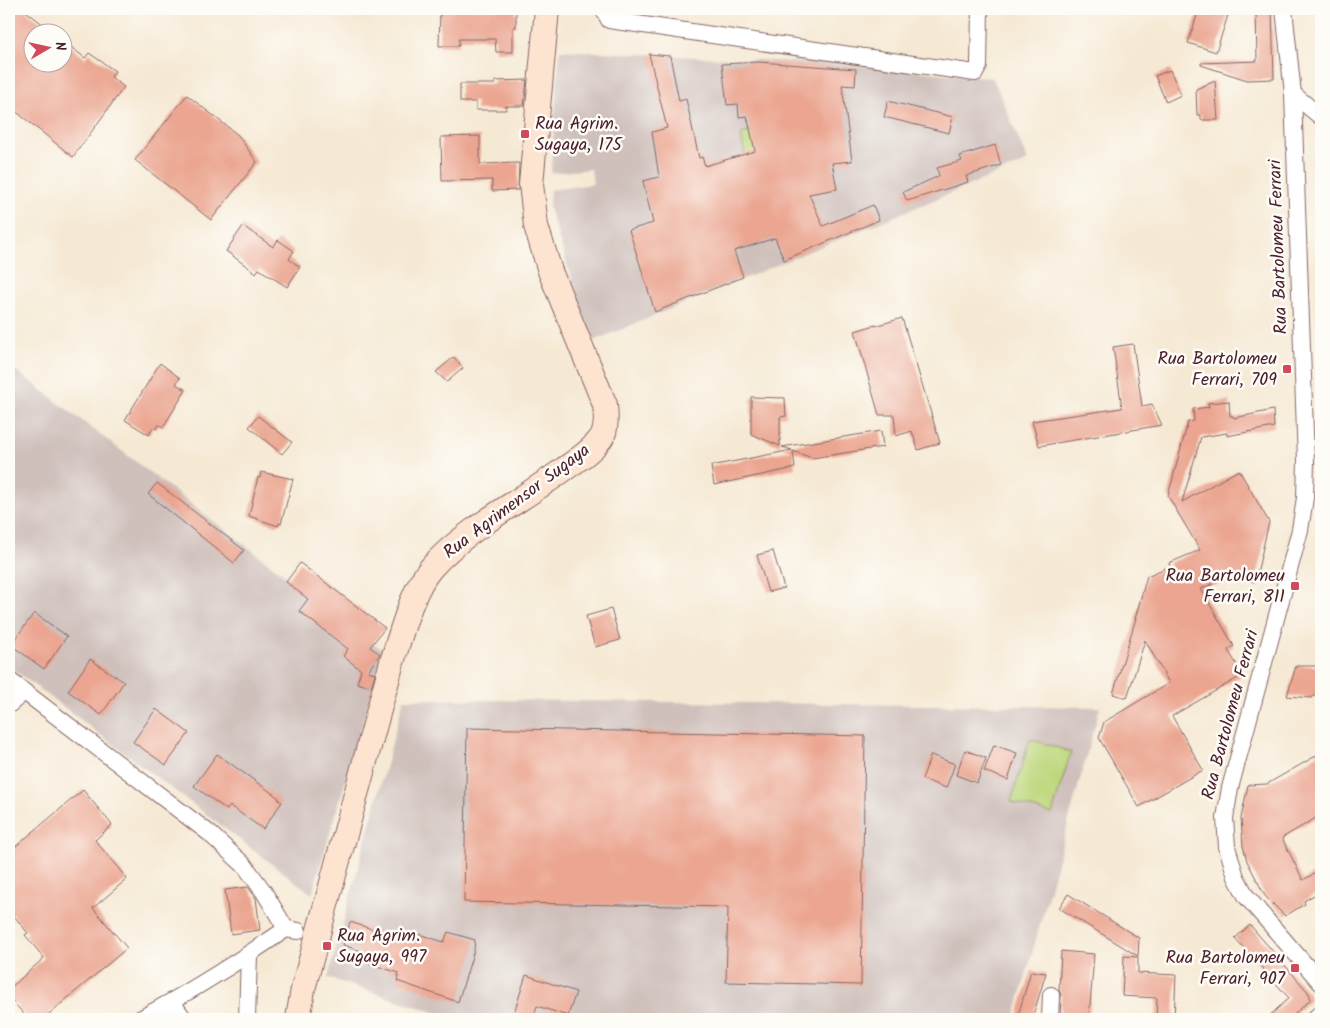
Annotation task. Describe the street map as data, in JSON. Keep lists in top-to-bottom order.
{
  "streets": {
    "main road": ["Rua Agrimensor Sugaya"],
    "street": ["Rua Bartolomeu Ferrari"]
  },
  "places": {
    "transit": [
      "Rua Agrim. Sugaya, 175",
      "Rua Bartolomeu Ferrari, 709",
      "Rua Bartolomeu Ferrari, 811",
      "Rua Agrim. Sugaya, 997",
      "Rua Bartolomeu Ferrari, 907"
    ]
  },
  "north": "right"
}
